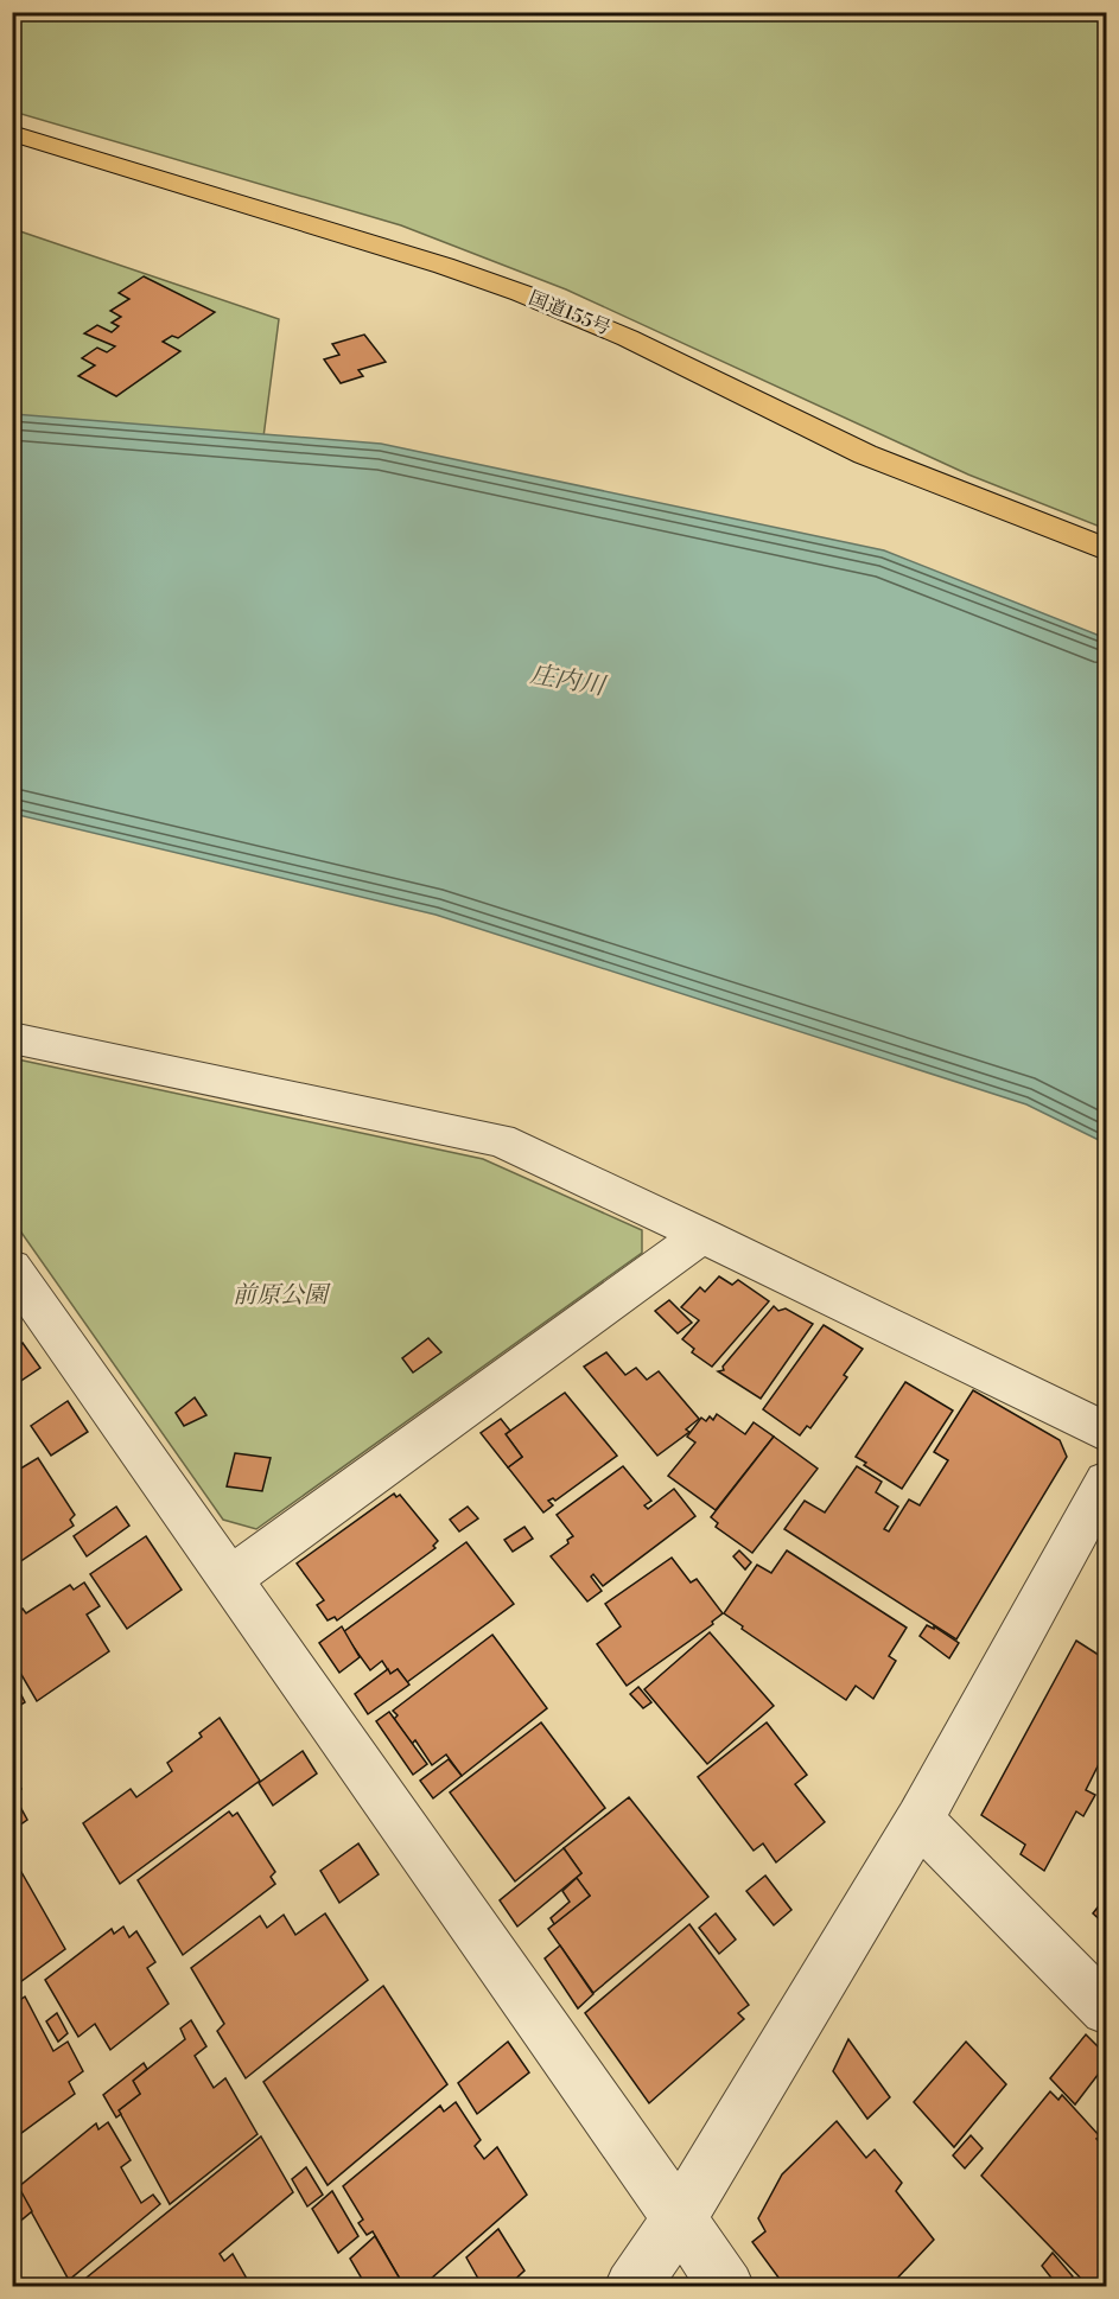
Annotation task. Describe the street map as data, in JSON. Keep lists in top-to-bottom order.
{
  "streets": {
    "highway": ["国道155号"]
  },
  "water": ["庄内川"],
  "parks": ["前原公園"]
}
